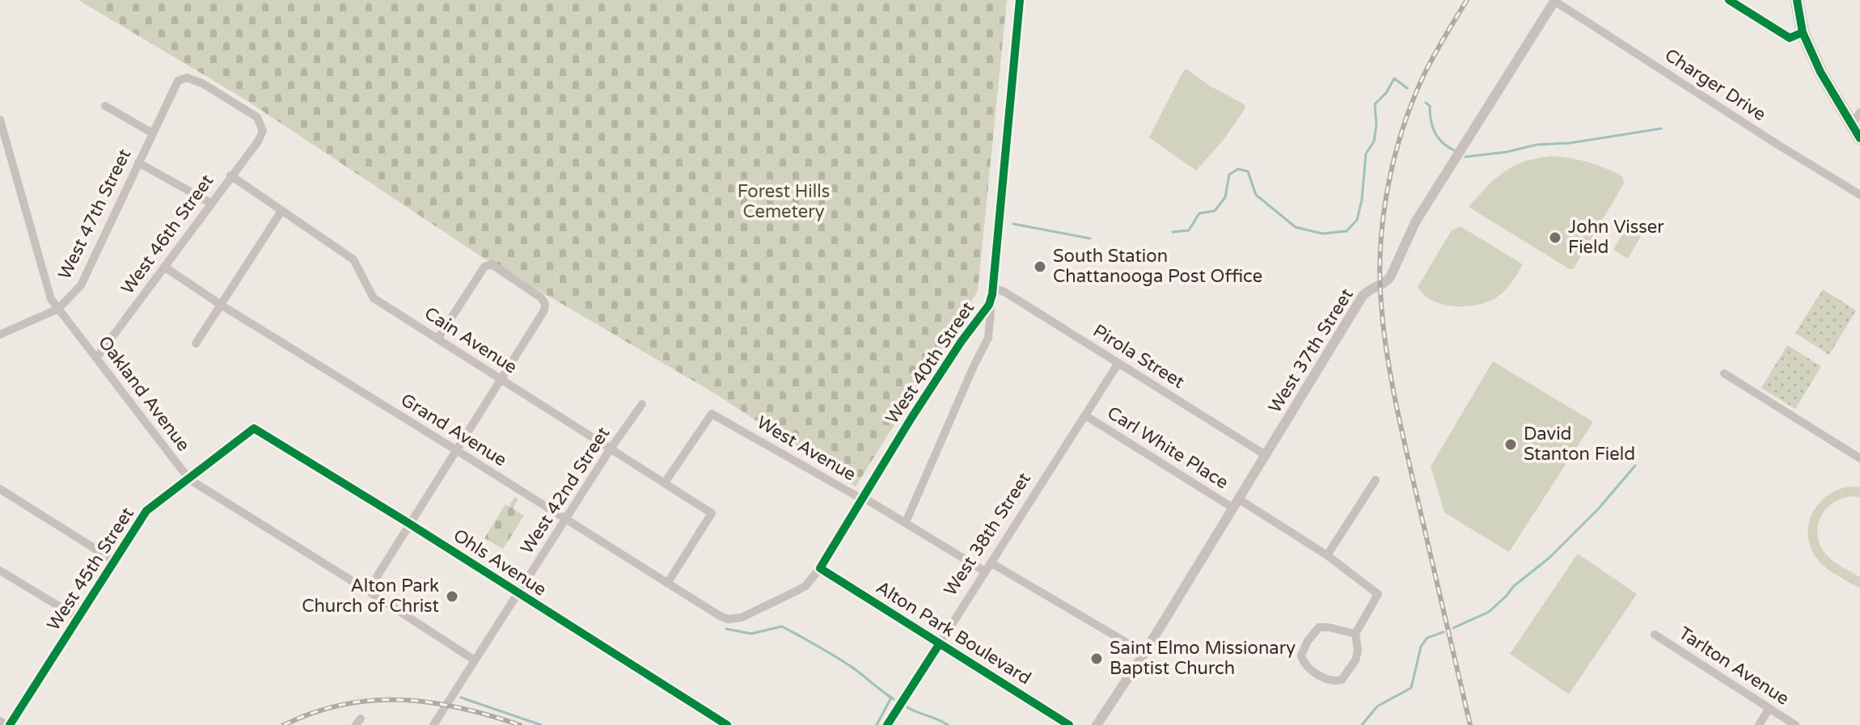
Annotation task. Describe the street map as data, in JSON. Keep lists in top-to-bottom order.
{
  "streets": {
    "main road": ["West 40th Street", "West 38th Street", "Alton Park Boulevard"],
    "street": [
      "Charger Drive",
      "West 47th Street",
      "West 46th Street",
      "Cain Avenue",
      "West 37th Street",
      "Pirola Street",
      "Oakland Avenue",
      "Grand Avenue",
      "Carl White Place",
      "West Avenue",
      "West 42nd Street",
      "Ohls Avenue",
      "West 45th Street",
      "Tarlton Avenue"
    ]
  },
  "crossings": [
    ["Charger Drive", "West 37th Street"],
    ["West 47th Street", "West 46th Street"],
    ["West 47th Street", "Oakland Avenue"],
    ["West 46th Street", "Cain Avenue"],
    ["West 46th Street", "Oakland Avenue"],
    ["West 46th Street", "Grand Avenue"],
    ["Cain Avenue", "Grand Avenue"],
    ["Cain Avenue", "West Avenue"],
    ["Cain Avenue", "West 42nd Street"],
    ["West 37th Street", "Pirola Street"],
    ["West 37th Street", "Carl White Place"],
    ["Pirola Street", "West 40th Street"],
    ["Pirola Street", "West 38th Street"],
    ["West 40th Street", "Grand Avenue"],
    ["West 40th Street", "West Avenue"],
    ["West 40th Street", "Alton Park Boulevard"],
    ["Oakland Avenue", "West 42nd Street"],
    ["Oakland Avenue", "West 45th Street"],
    ["Grand Avenue", "West 42nd Street"],
    ["Carl White Place", "West 38th Street"],
    ["West Avenue", "West 38th Street"],
    ["West 42nd Street", "Ohls Avenue"],
    ["West 38th Street", "Alton Park Boulevard"],
    ["Ohls Avenue", "West 45th Street"]
  ],
  "parks": ["Forest Hills Cemetery"],
  "places": [
    "John Visser Field",
    "South Station Chattanooga Post Office",
    "David Stanton Field",
    "Alton Park Church of Christ",
    "Saint Elmo Missionary Baptist Church"
  ]
}
